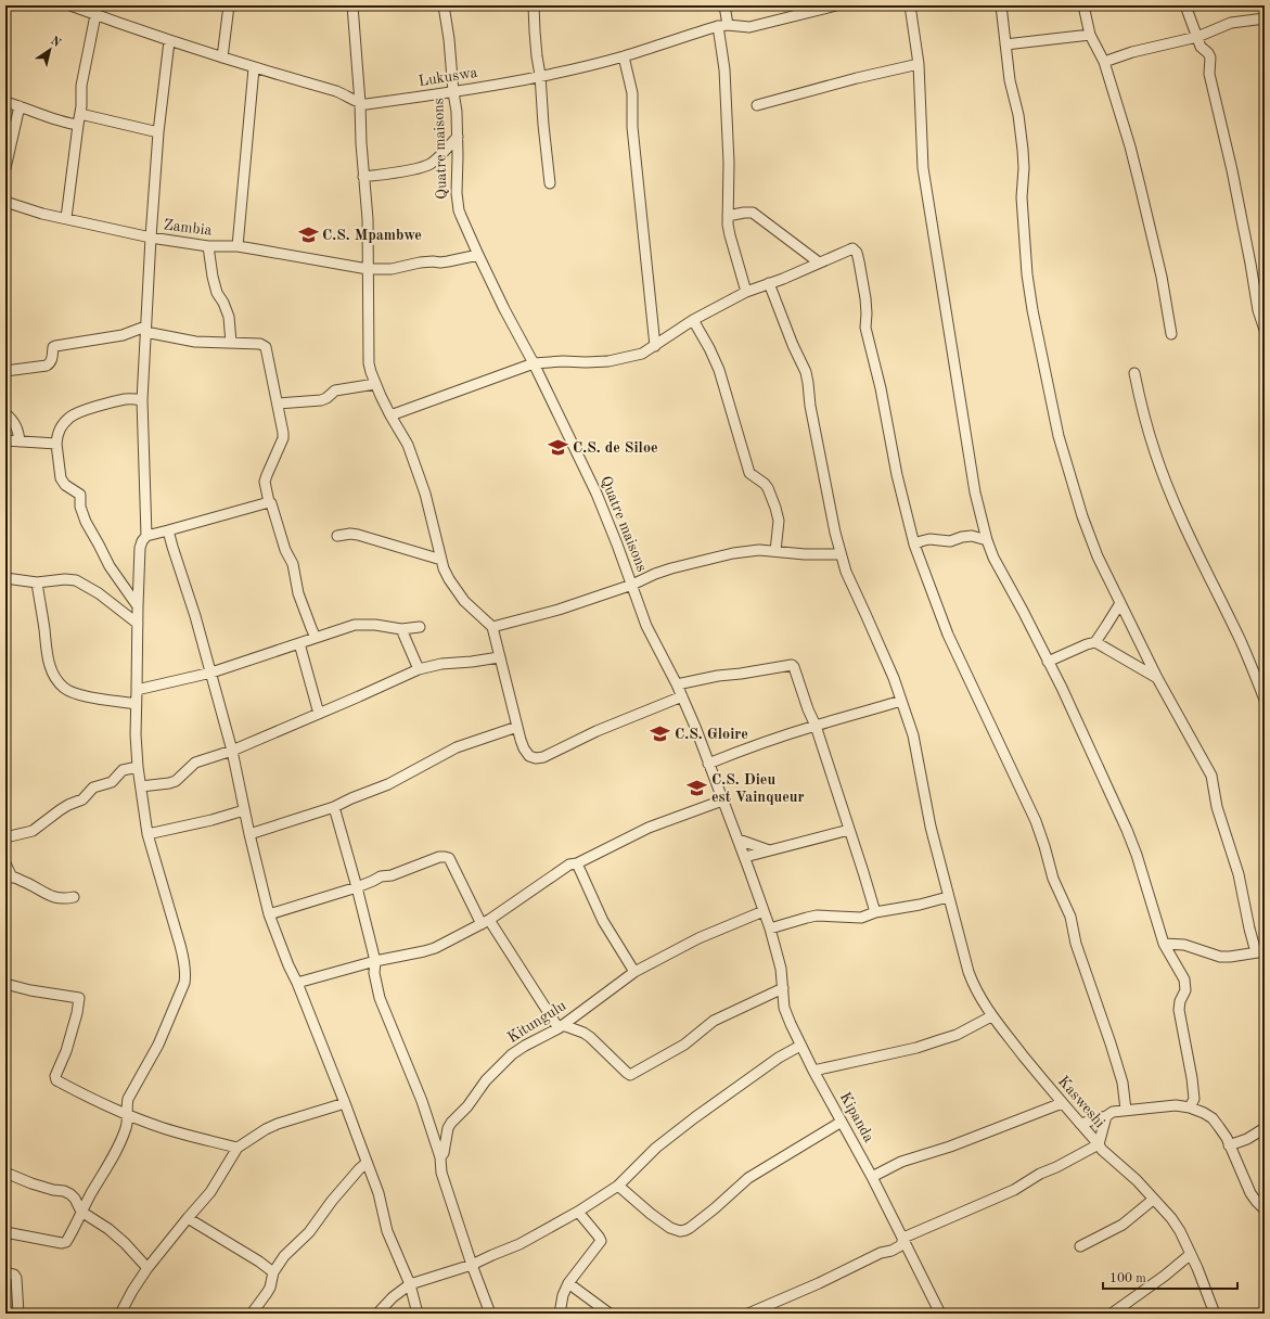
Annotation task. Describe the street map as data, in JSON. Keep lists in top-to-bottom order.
{
  "streets": {
    "street": [
      "Lukuswa",
      "Quatre maisons",
      "Zambia",
      "Kitungulu",
      "Kasweshi",
      "Kipanda"
    ]
  },
  "crossings": [
    ["Lukuswa", "Quatre maisons"],
    ["Quatre maisons", "Zambia"],
    ["Quatre maisons", "Kitungulu"],
    ["Quatre maisons", "Kipanda"]
  ],
  "places": {
    "school or university": [
      "C.S. Mpambwe",
      "C.S. de Siloe",
      "C.S. Gloire",
      "C.S. Dieu est Vainqueur"
    ]
  },
  "scale_bar": "100 m",
  "north": "top right"
}
